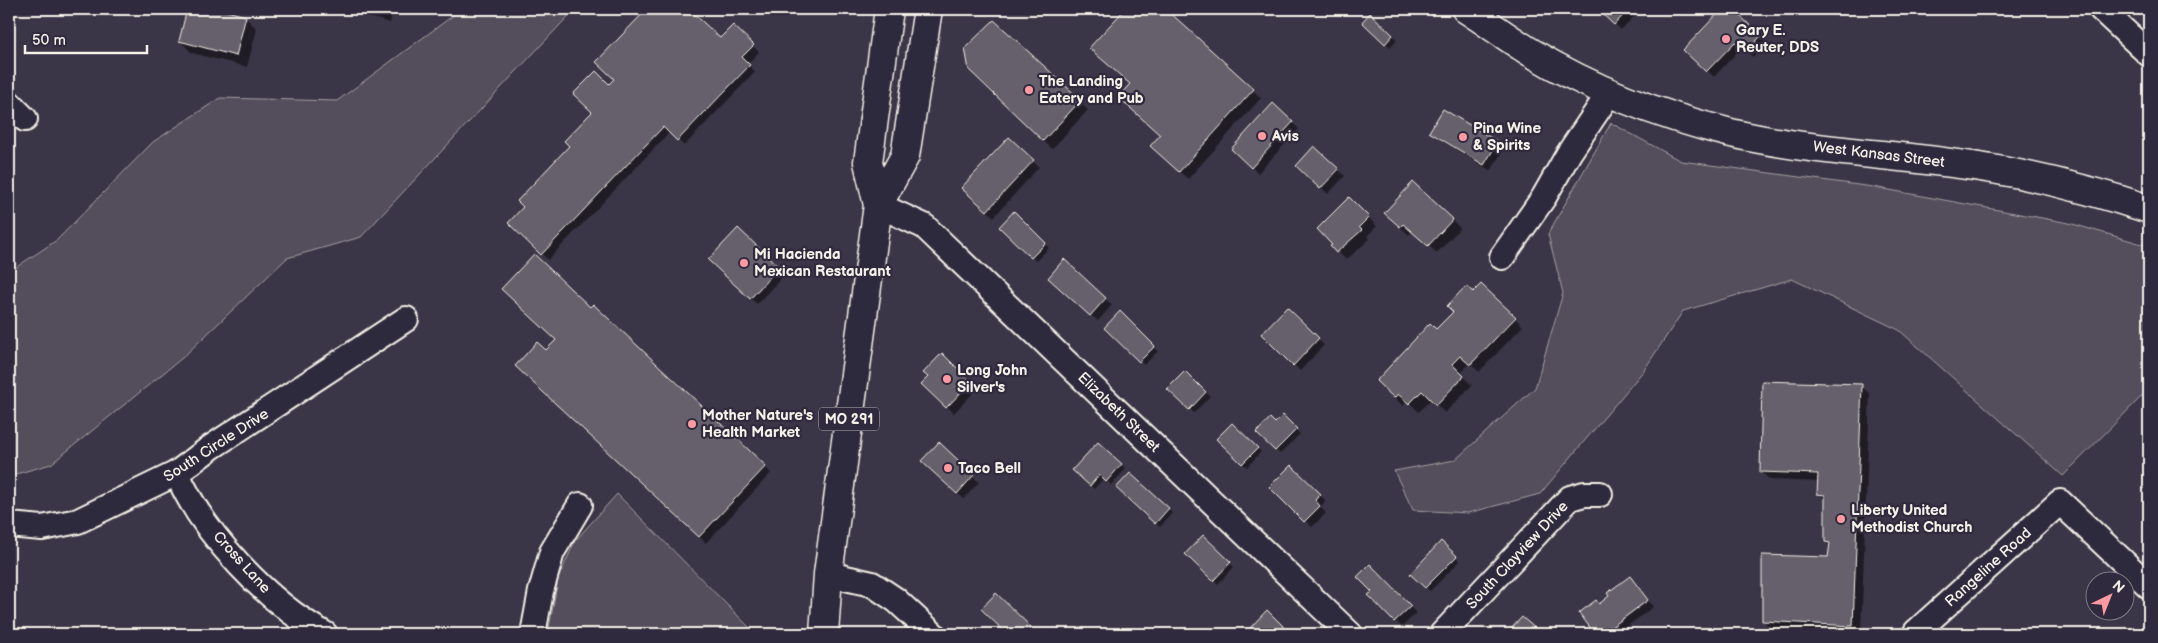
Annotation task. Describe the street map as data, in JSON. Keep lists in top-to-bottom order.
{
  "streets": {
    "main road": ["West Kansas Street", "MO 291"],
    "street": [
      "Elizabeth Street",
      "South Circle Drive",
      "South Clayview Drive",
      "Cross Lane",
      "Rangeline Road"
    ]
  },
  "crossings": [
    ["Elizabeth Street", "MO 291"],
    ["South Circle Drive", "Cross Lane"]
  ],
  "places": [
    "Gary E. Reuter, DDS",
    "The Landing Eatery and Pub",
    "Avis",
    "Pina Wine & Spirits",
    "Mi Hacienda Mexican Restaurant",
    "Long John Silver's",
    "Mother Nature's Health Market",
    "Taco Bell",
    "Liberty United Methodist Church"
  ],
  "scale_bar": "50 m",
  "north": "top right"
}
